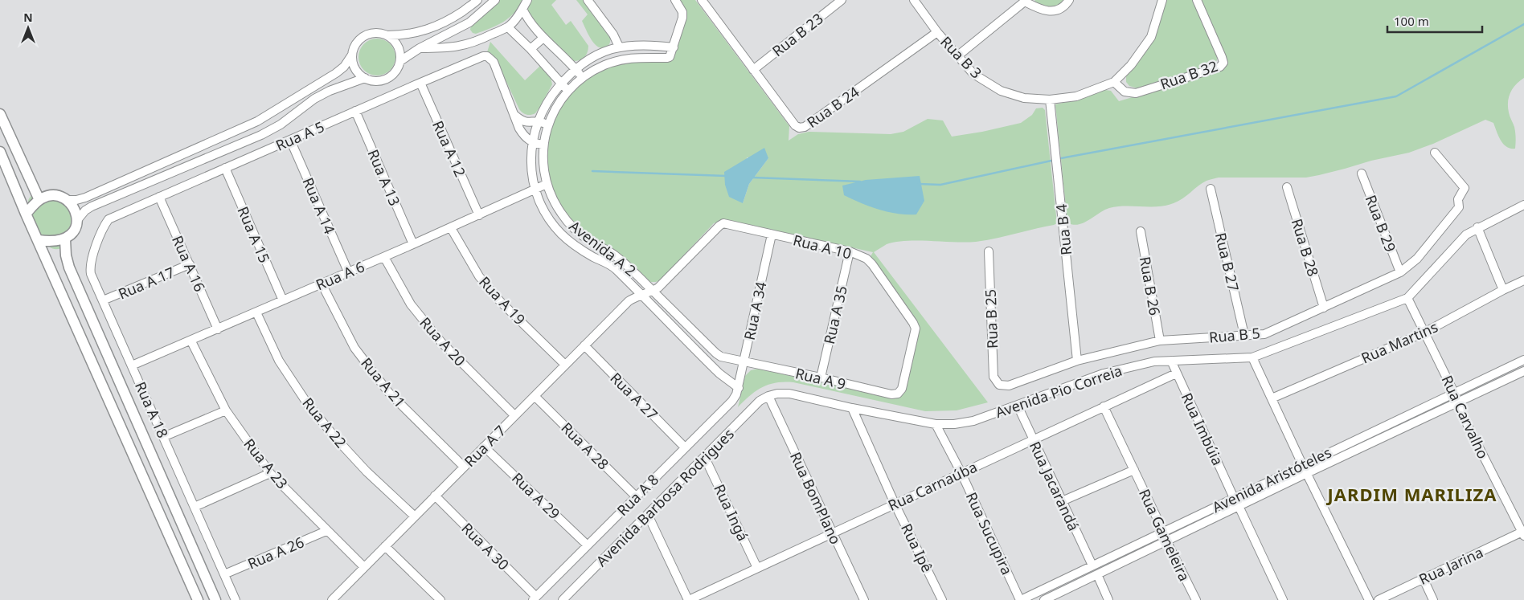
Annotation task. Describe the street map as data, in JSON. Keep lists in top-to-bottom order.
{
  "streets": {
    "street": [
      "Rua B 23",
      "Rua B 3",
      "Rua B 32",
      "Rua B 24",
      "Rua A 5",
      "Rua A 12",
      "Rua A 13",
      "Rua A 14",
      "Rua B 29",
      "Rua B 4",
      "Rua A 15",
      "Rua A 10",
      "Rua B 28",
      "Avenida A 2",
      "Rua B 27",
      "Rua A 16",
      "Rua A 6",
      "Rua A 17",
      "Rua B 26",
      "Rua A 19",
      "Rua A 34",
      "Rua A 35",
      "Rua B 25",
      "Rua B 5",
      "Rua A 20",
      "Rua Martins",
      "Rua A 9",
      "Rua A 21",
      "Avenida Pio Correia",
      "Rua A 27",
      "Rua A 18",
      "Rua Carvalho",
      "Rua A 22",
      "Rua Imbúia",
      "Rua A 7",
      "Rua A 28",
      "Rua A 23",
      "Avenida Aristóteles",
      "Rua Carnaúba",
      "Rua Jacarandá",
      "Rua A 8",
      "Rua A 29",
      "Avenida Barbosa Rodrigues",
      "Rua BomPlano",
      "Rua Ingá",
      "Rua Sucupira",
      "Rua Gameleira",
      "Rua A 30",
      "Rua Ipê",
      "Rua A 26",
      "Rua Jarina"
    ]
  },
  "crossings": [
    ["Rua B 23", "Rua B 24"],
    ["Rua B 3", "Rua B 32"],
    ["Rua B 3", "Rua B 24"],
    ["Rua B 3", "Rua B 4"],
    ["Rua A 5", "Rua A 12"],
    ["Rua A 5", "Rua A 13"],
    ["Rua A 5", "Rua A 14"],
    ["Rua A 5", "Rua A 15"],
    ["Rua A 5", "Rua A 16"],
    ["Rua A 5", "Rua A 18"],
    ["Rua A 12", "Rua A 6"],
    ["Rua A 13", "Rua A 6"],
    ["Rua A 14", "Rua A 6"],
    ["Rua B 29", "Rua B 5"],
    ["Rua B 4", "Rua B 5"],
    ["Rua A 15", "Rua A 6"],
    ["Rua A 10", "Avenida A 2"],
    ["Rua A 10", "Rua A 34"],
    ["Rua A 10", "Rua A 35"],
    ["Rua A 10", "Rua A 9"],
    ["Rua A 10", "Rua A 7"],
    ["Rua B 28", "Rua B 5"],
    ["Avenida A 2", "Rua A 6"],
    ["Avenida A 2", "Rua A 34"],
    ["Avenida A 2", "Rua A 9"],
    ["Avenida A 2", "Rua A 7"],
    ["Avenida A 2", "Rua A 8"],
    ["Rua B 27", "Rua B 5"],
    ["Rua A 16", "Rua A 6"],
    ["Rua A 16", "Rua A 17"],
    ["Rua A 6", "Rua A 19"],
    ["Rua A 6", "Rua A 20"],
    ["Rua A 6", "Rua A 21"],
    ["Rua A 6", "Rua A 18"],
    ["Rua A 6", "Rua A 22"],
    ["Rua A 6", "Rua A 23"],
    ["Rua A 17", "Rua A 18"],
    ["Rua B 26", "Rua B 5"],
    ["Rua A 19", "Rua A 7"],
    ["Rua A 34", "Rua A 9"],
    ["Rua A 34", "Rua A 8"],
    ["Rua A 35", "Rua A 9"],
    ["Rua B 25", "Rua B 5"],
    ["Rua A 20", "Rua A 7"],
    ["Rua Martins", "Rua Carvalho"],
    ["Rua A 21", "Rua A 7"],
    ["Avenida Pio Correia", "Rua Carvalho"],
    ["Avenida Pio Correia", "Rua Imbúia"],
    ["Avenida Pio Correia", "Rua Jacarandá"],
    ["Avenida Pio Correia", "Avenida Barbosa Rodrigues"],
    ["Avenida Pio Correia", "Rua BomPlano"],
    ["Avenida Pio Correia", "Rua Sucupira"],
    ["Avenida Pio Correia", "Rua Ipê"],
    ["Rua A 27", "Rua A 7"],
    ["Rua A 27", "Rua A 8"],
    ["Rua A 18", "Rua A 26"],
    ["Rua Carvalho", "Avenida Aristóteles"],
    ["Rua Carvalho", "Rua Jarina"],
    ["Rua A 22", "Rua A 7"],
    ["Rua Imbúia", "Avenida Aristóteles"],
    ["Rua Imbúia", "Rua Carnaúba"],
    ["Rua A 7", "Rua A 28"],
    ["Rua A 7", "Rua A 23"],
    ["Rua A 7", "Rua A 29"],
    ["Rua A 7", "Rua A 30"],
    ["Rua A 28", "Rua A 8"],
    ["Rua A 23", "Rua A 26"],
    ["Avenida Aristóteles", "Rua Jacarandá"],
    ["Avenida Aristóteles", "Rua Sucupira"],
    ["Avenida Aristóteles", "Rua Gameleira"],
    ["Rua Carnaúba", "Rua Jacarandá"],
    ["Rua Carnaúba", "Rua BomPlano"],
    ["Rua Carnaúba", "Rua Ingá"],
    ["Rua Carnaúba", "Rua Sucupira"],
    ["Rua Carnaúba", "Rua Gameleira"],
    ["Rua Carnaúba", "Rua Ipê"],
    ["Rua A 8", "Rua A 29"],
    ["Rua A 8", "Rua A 30"],
    ["Avenida Barbosa Rodrigues", "Rua BomPlano"],
    ["Avenida Barbosa Rodrigues", "Rua Ingá"]
  ],
  "districts": ["JARDIM MARILIZA"],
  "scale_bar": "100 m",
  "north": "top"
}
